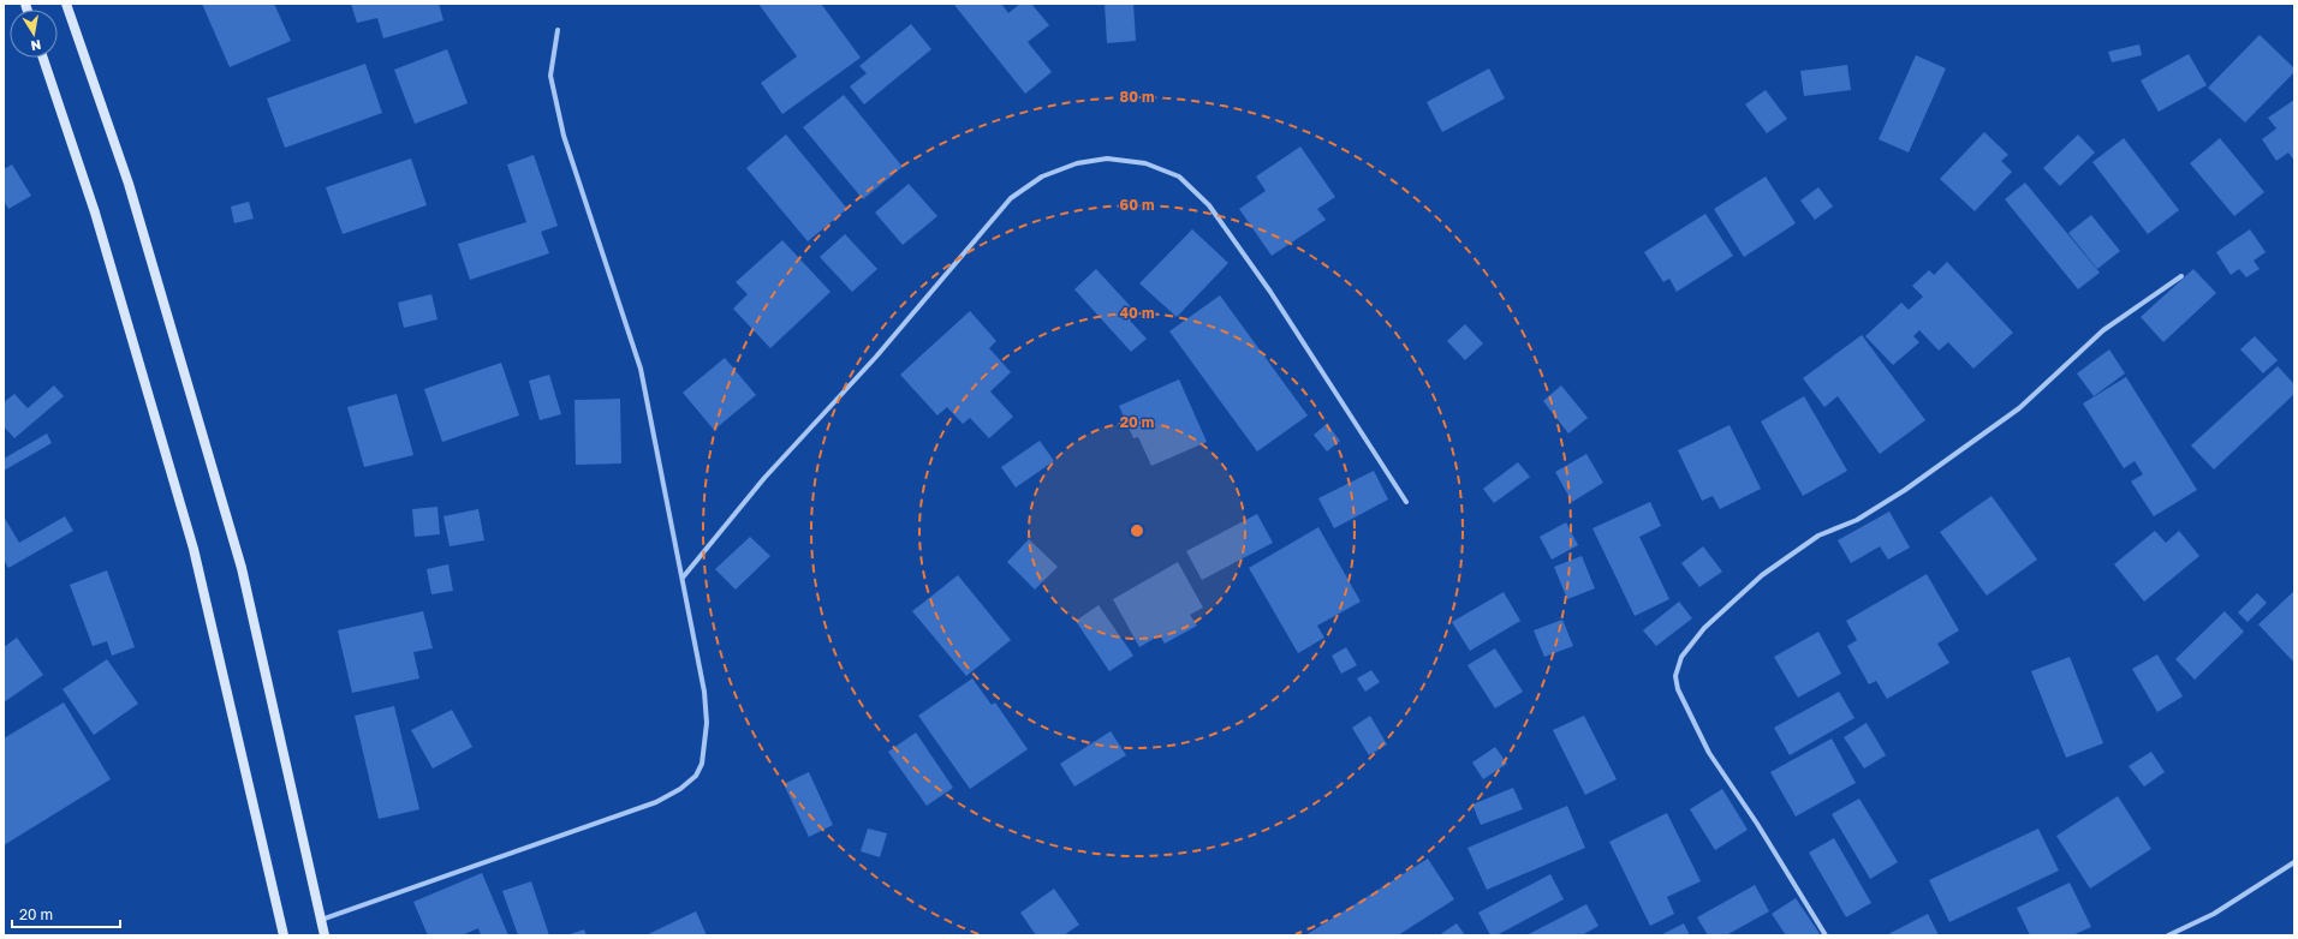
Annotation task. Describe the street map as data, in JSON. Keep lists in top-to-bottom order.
{
  "scale_bar": "20 m",
  "north": "bottom",
  "rings": [
    "80 m",
    "60 m",
    "40 m",
    "20 m"
  ]
}
